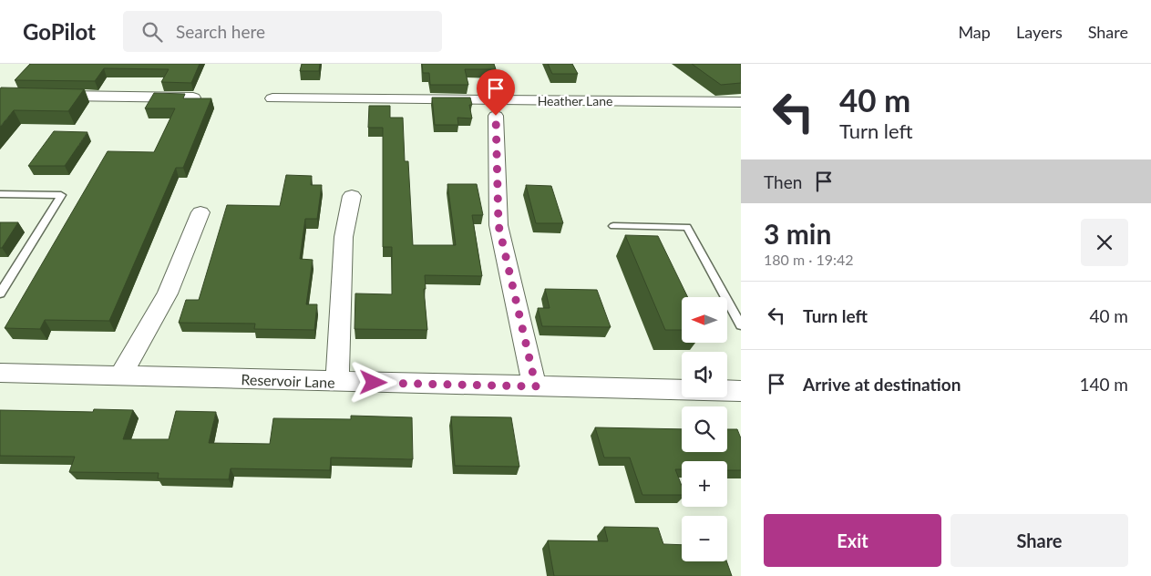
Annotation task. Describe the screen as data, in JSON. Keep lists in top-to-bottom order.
{
  "streets": {
    "street": ["Heather Lane", "Reservoir Lane"]
  },
  "north": "left",
  "page": {
    "header": "GoPilot",
    "search": "Search here",
    "nav": ["Map", "Layers", "Share"],
    "turn": ["40 m", "Turn left"],
    "then": "Then",
    "heading": ["3 min", "180 m · 19:42"],
    "list": [
      {
        "name": "Turn left",
        "value": "40 m"
      },
      {
        "name": "Arrive at destination",
        "value": "140 m"
      }
    ],
    "map_buttons": ["+", "−"],
    "buttons": ["Exit", "Share"]
  }
}
